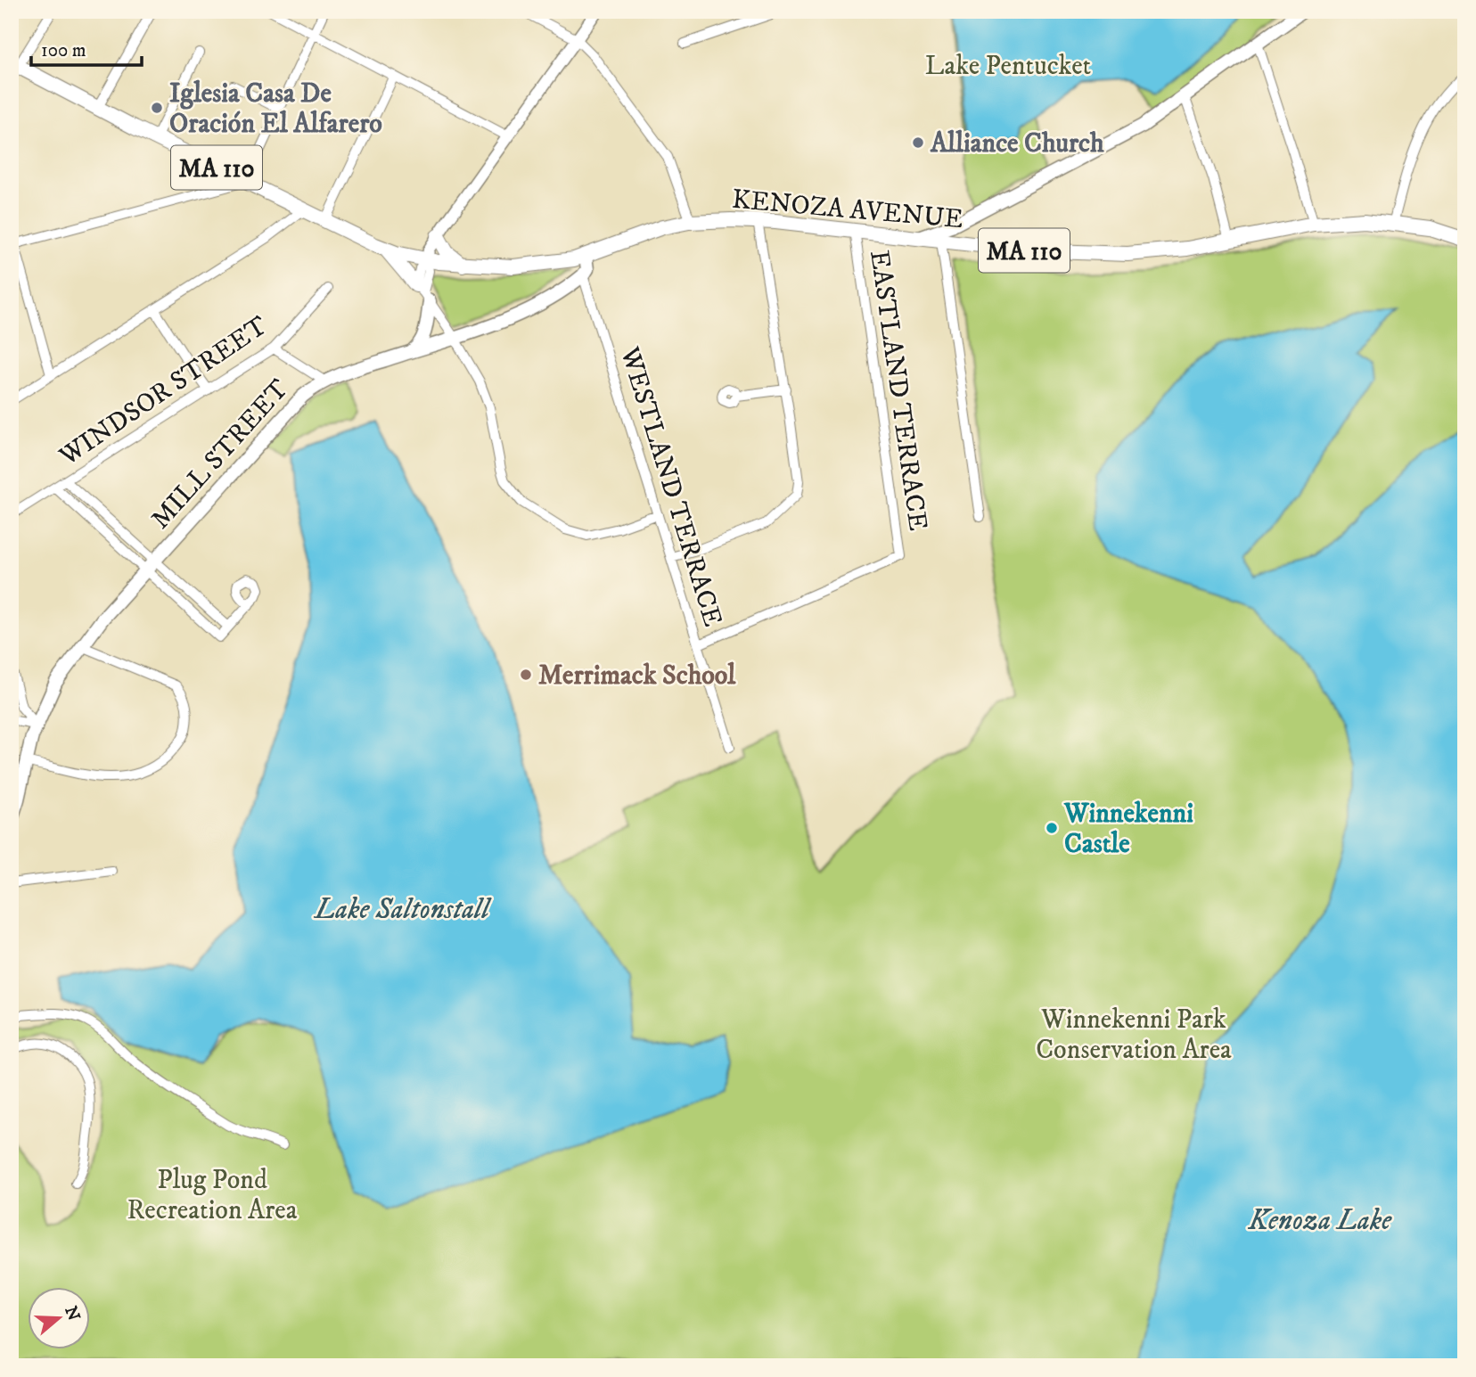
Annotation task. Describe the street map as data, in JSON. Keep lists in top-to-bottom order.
{
  "streets": {
    "main road": ["MA 110", "KENOZA AVENUE", "MILL STREET"],
    "street": ["WINDSOR STREET", "EASTLAND TERRACE", "WESTLAND TERRACE"]
  },
  "crossings": [
    ["KENOZA AVENUE", "EASTLAND TERRACE"],
    ["EASTLAND TERRACE", "WESTLAND TERRACE"],
    ["MILL STREET", "WESTLAND TERRACE"]
  ],
  "water": ["Lake Saltonstall", "Kenoza Lake"],
  "parks": ["Lake Pentucket", "Winnekenni Park Conservation Area", "Plug Pond Recreation Area"],
  "places": [
    "Iglesia Casa De Oración El Alfarero",
    "Alliance Church",
    "Merrimack School",
    "Winnekenni Castle"
  ],
  "scale_bar": "100 m",
  "north": "right"
}
